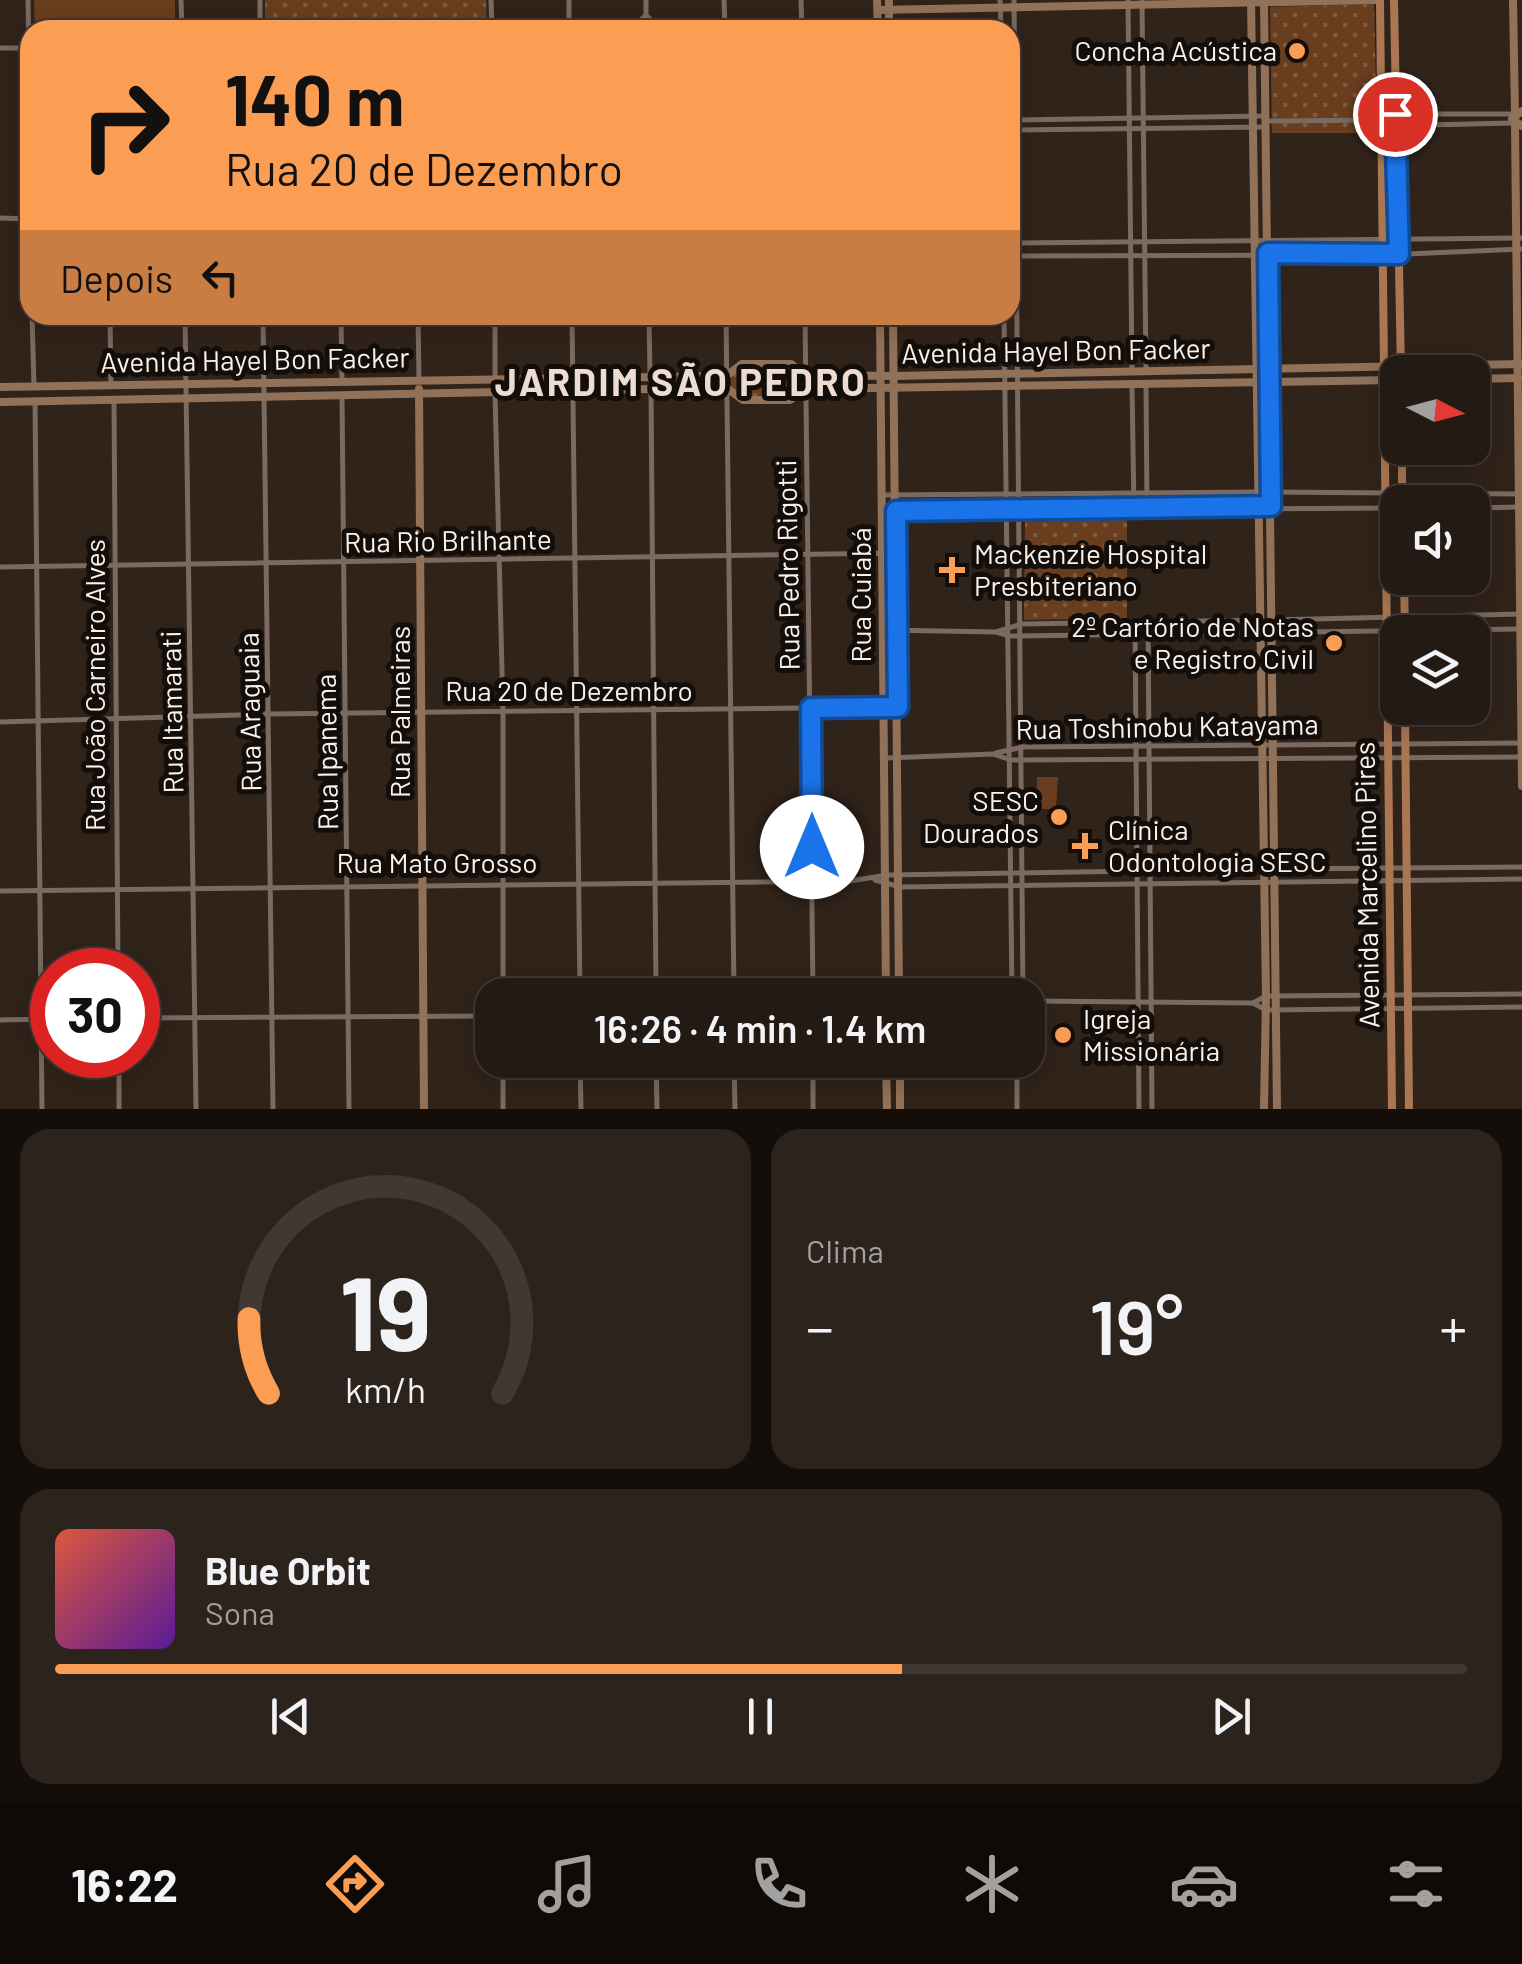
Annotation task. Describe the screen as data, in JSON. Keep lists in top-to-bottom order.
{
  "streets": {
    "main road": [
      "Avenida Hayel Bon Facker",
      "Rua Cuiabá",
      "Rua Palmeiras",
      "Avenida Marcelino Pires"
    ],
    "street": [
      "Rua Rio Brilhante",
      "Rua Pedro Rigotti",
      "Rua João Carneiro Alves",
      "Rua 20 de Dezembro",
      "Rua Itamarati",
      "Rua Araguaia",
      "Rua Toshinobu Katayama",
      "Rua Ipanema",
      "Rua Mato Grosso"
    ]
  },
  "crossings": [
    ["Avenida Hayel Bon Facker", "Rua Pedro Rigotti"],
    ["Avenida Hayel Bon Facker", "Rua Cuiabá"],
    ["Avenida Hayel Bon Facker", "Rua João Carneiro Alves"],
    ["Avenida Hayel Bon Facker", "Rua Itamarati"],
    ["Avenida Hayel Bon Facker", "Rua Araguaia"],
    ["Avenida Hayel Bon Facker", "Rua Palmeiras"],
    ["Avenida Hayel Bon Facker", "Rua Ipanema"],
    ["Rua Rio Brilhante", "Rua Pedro Rigotti"],
    ["Rua Rio Brilhante", "Rua Cuiabá"],
    ["Rua Rio Brilhante", "Rua João Carneiro Alves"],
    ["Rua Rio Brilhante", "Rua Itamarati"],
    ["Rua Rio Brilhante", "Rua Araguaia"],
    ["Rua Rio Brilhante", "Rua Palmeiras"],
    ["Rua Rio Brilhante", "Rua Ipanema"],
    ["Rua Pedro Rigotti", "Rua 20 de Dezembro"],
    ["Rua Pedro Rigotti", "Rua Mato Grosso"],
    ["Rua Cuiabá", "Rua 20 de Dezembro"],
    ["Rua Cuiabá", "Rua Toshinobu Katayama"],
    ["Rua Cuiabá", "Rua Mato Grosso"],
    ["Rua João Carneiro Alves", "Rua 20 de Dezembro"],
    ["Rua João Carneiro Alves", "Rua Mato Grosso"],
    ["Rua 20 de Dezembro", "Rua Itamarati"],
    ["Rua 20 de Dezembro", "Rua Araguaia"],
    ["Rua 20 de Dezembro", "Rua Palmeiras"],
    ["Rua 20 de Dezembro", "Rua Ipanema"],
    ["Rua Itamarati", "Rua Mato Grosso"],
    ["Rua Araguaia", "Rua Mato Grosso"],
    ["Rua Palmeiras", "Rua Mato Grosso"],
    ["Rua Toshinobu Katayama", "Avenida Marcelino Pires"],
    ["Rua Ipanema", "Rua Mato Grosso"],
    ["Rua Mato Grosso", "Avenida Marcelino Pires"]
  ],
  "districts": ["JARDIM SÃO PEDRO"],
  "places": {
    "other": [
      "Concha Acústica",
      "2º Cartório de Notas e Registro Civil",
      "SESC Dourados",
      "Igreja Missionária"
    ],
    "health": ["Mackenzie Hospital Presbiteriano", "Clínica Odontologia SESC"]
  },
  "north": "right",
  "page": {
    "turn": ["140 m", "Rua 20 de Dezembro"],
    "then": "Depois",
    "limit": "30",
    "trip": "16:26 · 4 min · 1.4 km",
    "tile": "Clima",
    "heat": ["−", "19°", "+"],
    "song": ["Blue Orbit", "Sona"],
    "tabs": "16:22",
    "gauge": ["19", "km/h"]
  }
}
